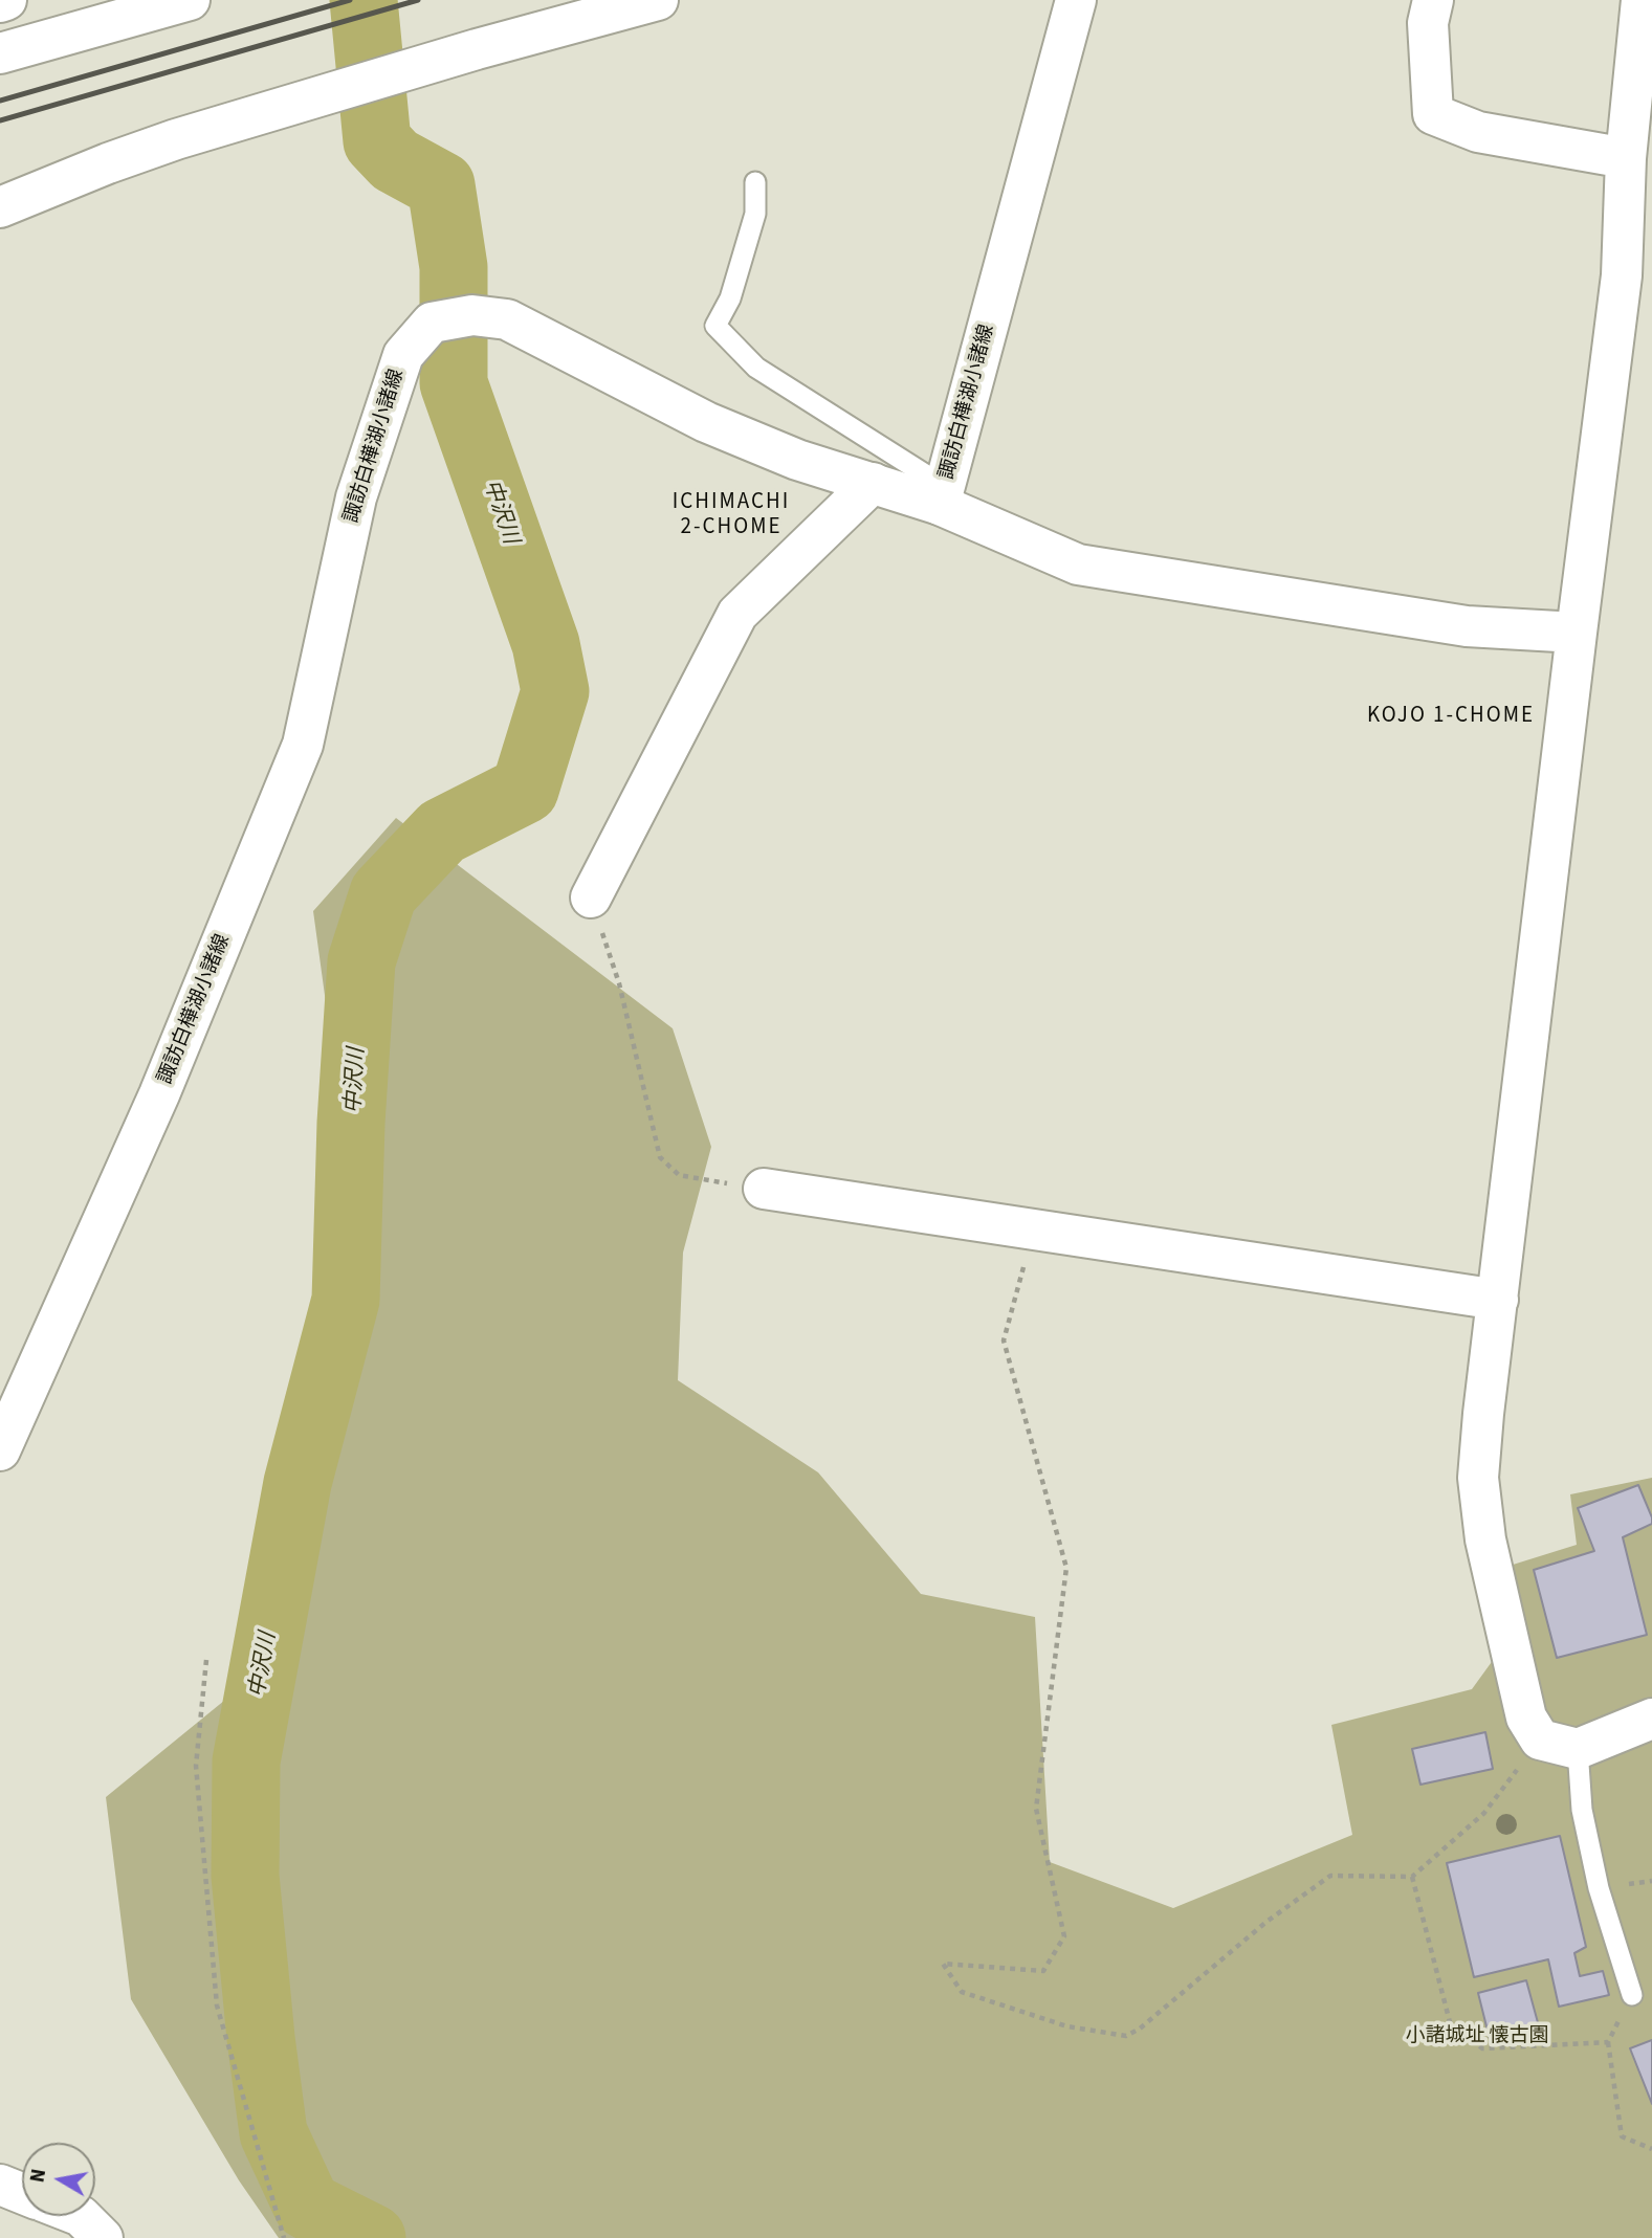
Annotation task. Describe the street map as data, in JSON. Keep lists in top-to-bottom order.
{
  "streets": {
    "street": ["諏訪白樺湖小諸線"]
  },
  "districts": ["ICHIMACHI 2-CHOME", "KOJO 1-CHOME"],
  "water": ["中沢川"],
  "parks": ["小諸城址 懐古園"],
  "north": "left"
}
